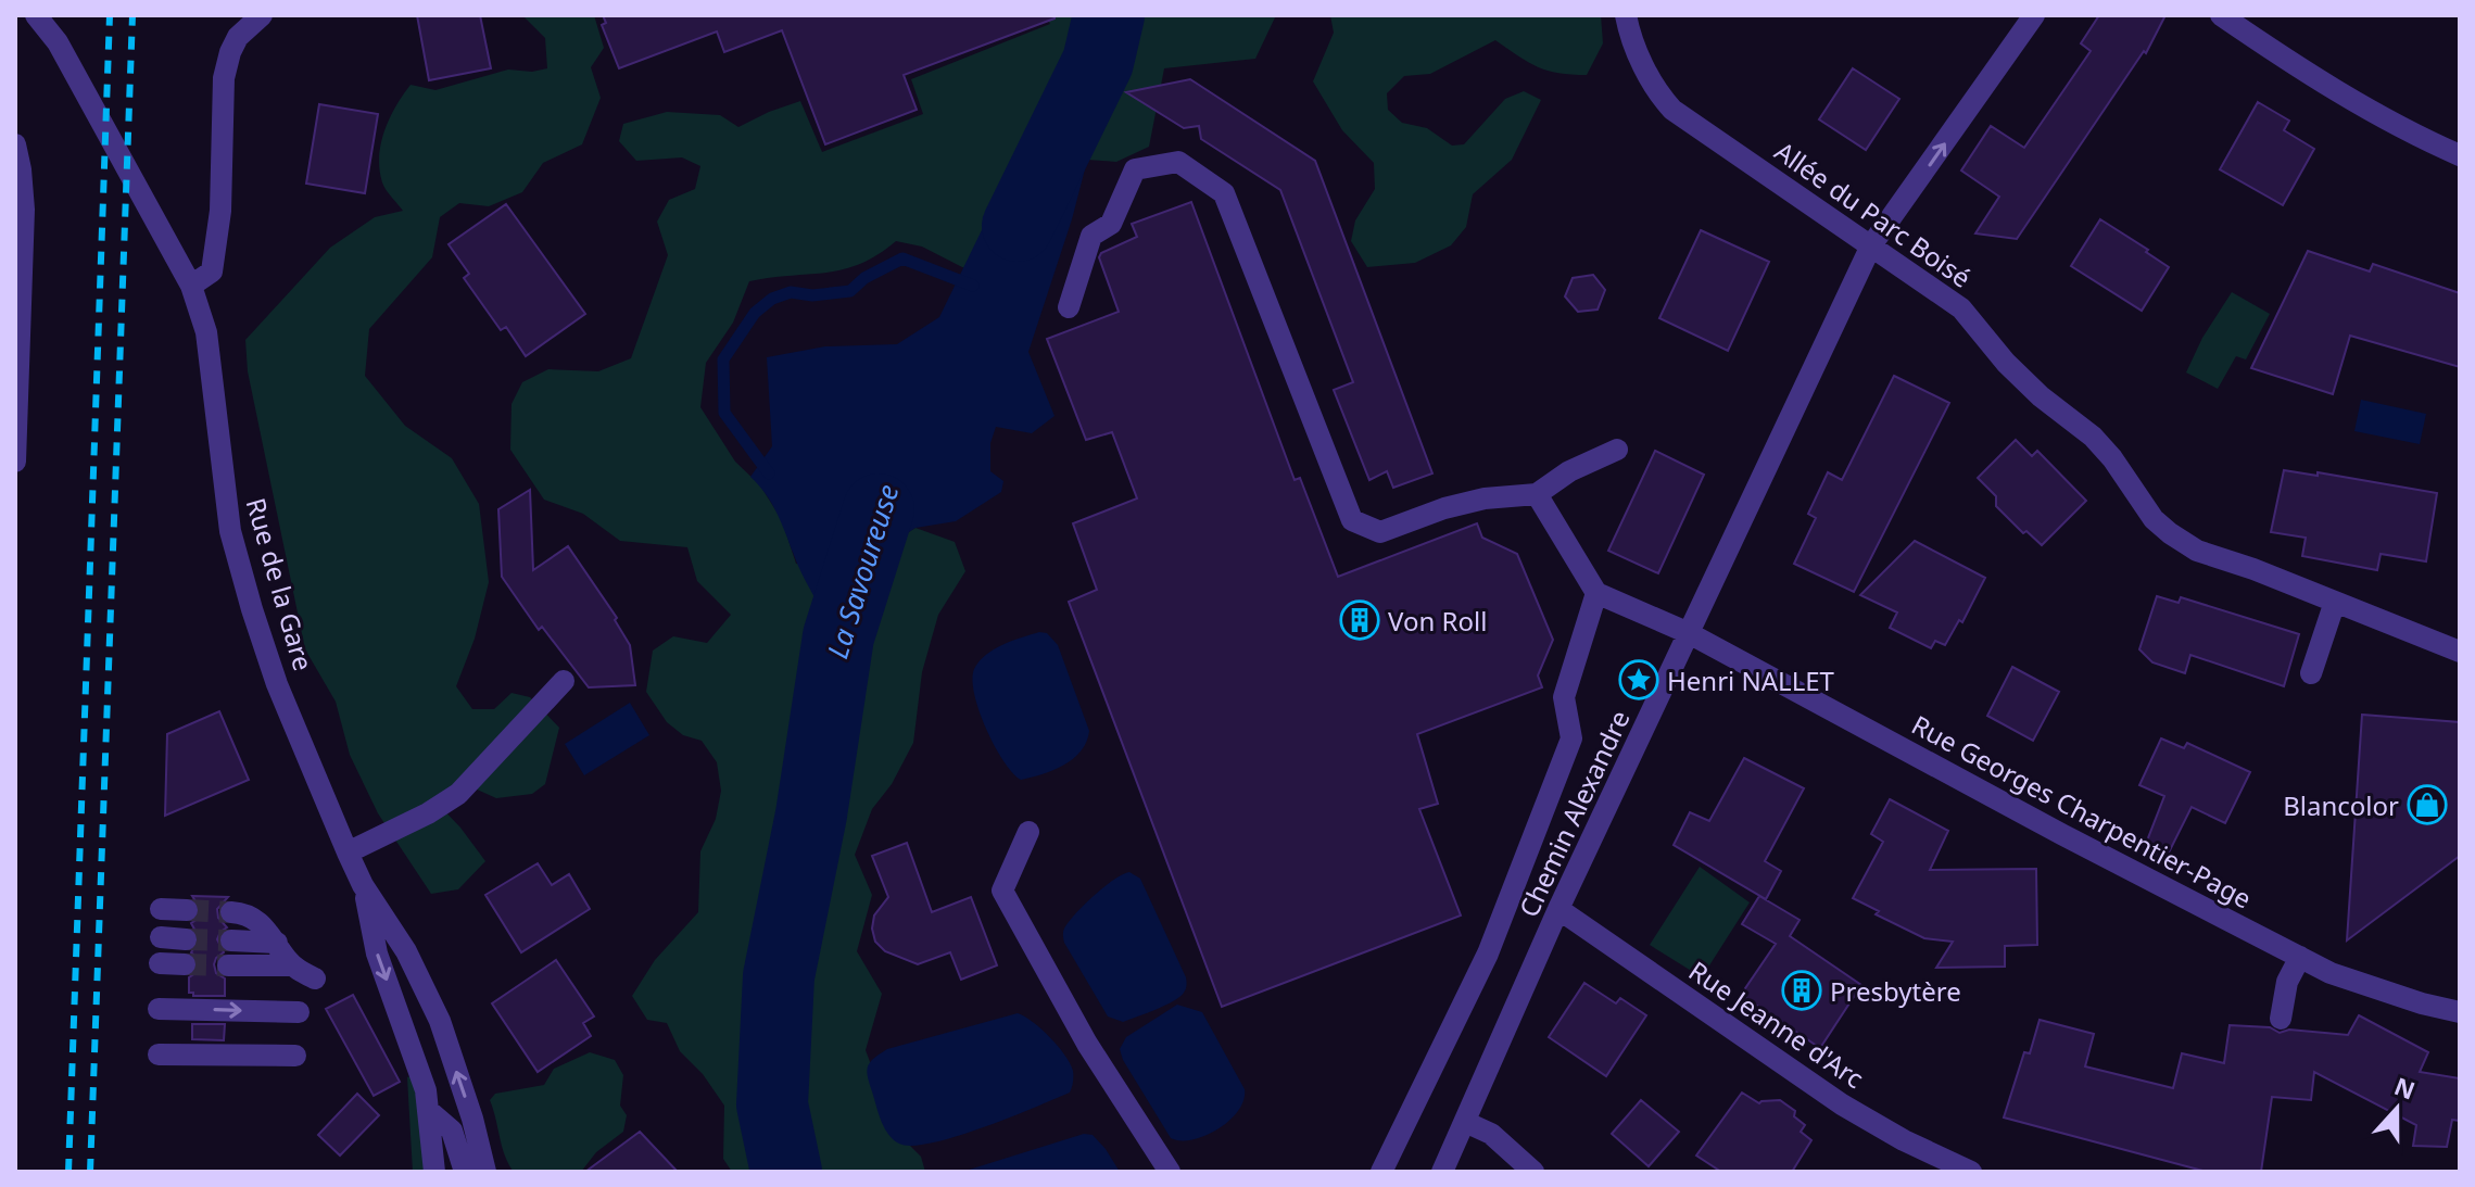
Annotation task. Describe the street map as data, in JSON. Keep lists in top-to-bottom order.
{
  "streets": {
    "street": [
      "Allée du Parc Boisé",
      "Rue de la Gare",
      "Rue Georges Charpentier-Page",
      "Chemin Alexandre",
      "Rue Jeanne d'Arc"
    ]
  },
  "crossings": [
    ["Allée du Parc Boisé", "Chemin Alexandre"],
    ["Rue Georges Charpentier-Page", "Chemin Alexandre"],
    ["Chemin Alexandre", "Rue Jeanne d'Arc"]
  ],
  "water": ["La Savoureuse"],
  "places": {
    "building": ["Von Roll", "Presbytère"],
    "place": ["Henri NALLET"],
    "shop": ["Blancolor"]
  },
  "north": "top"
}
